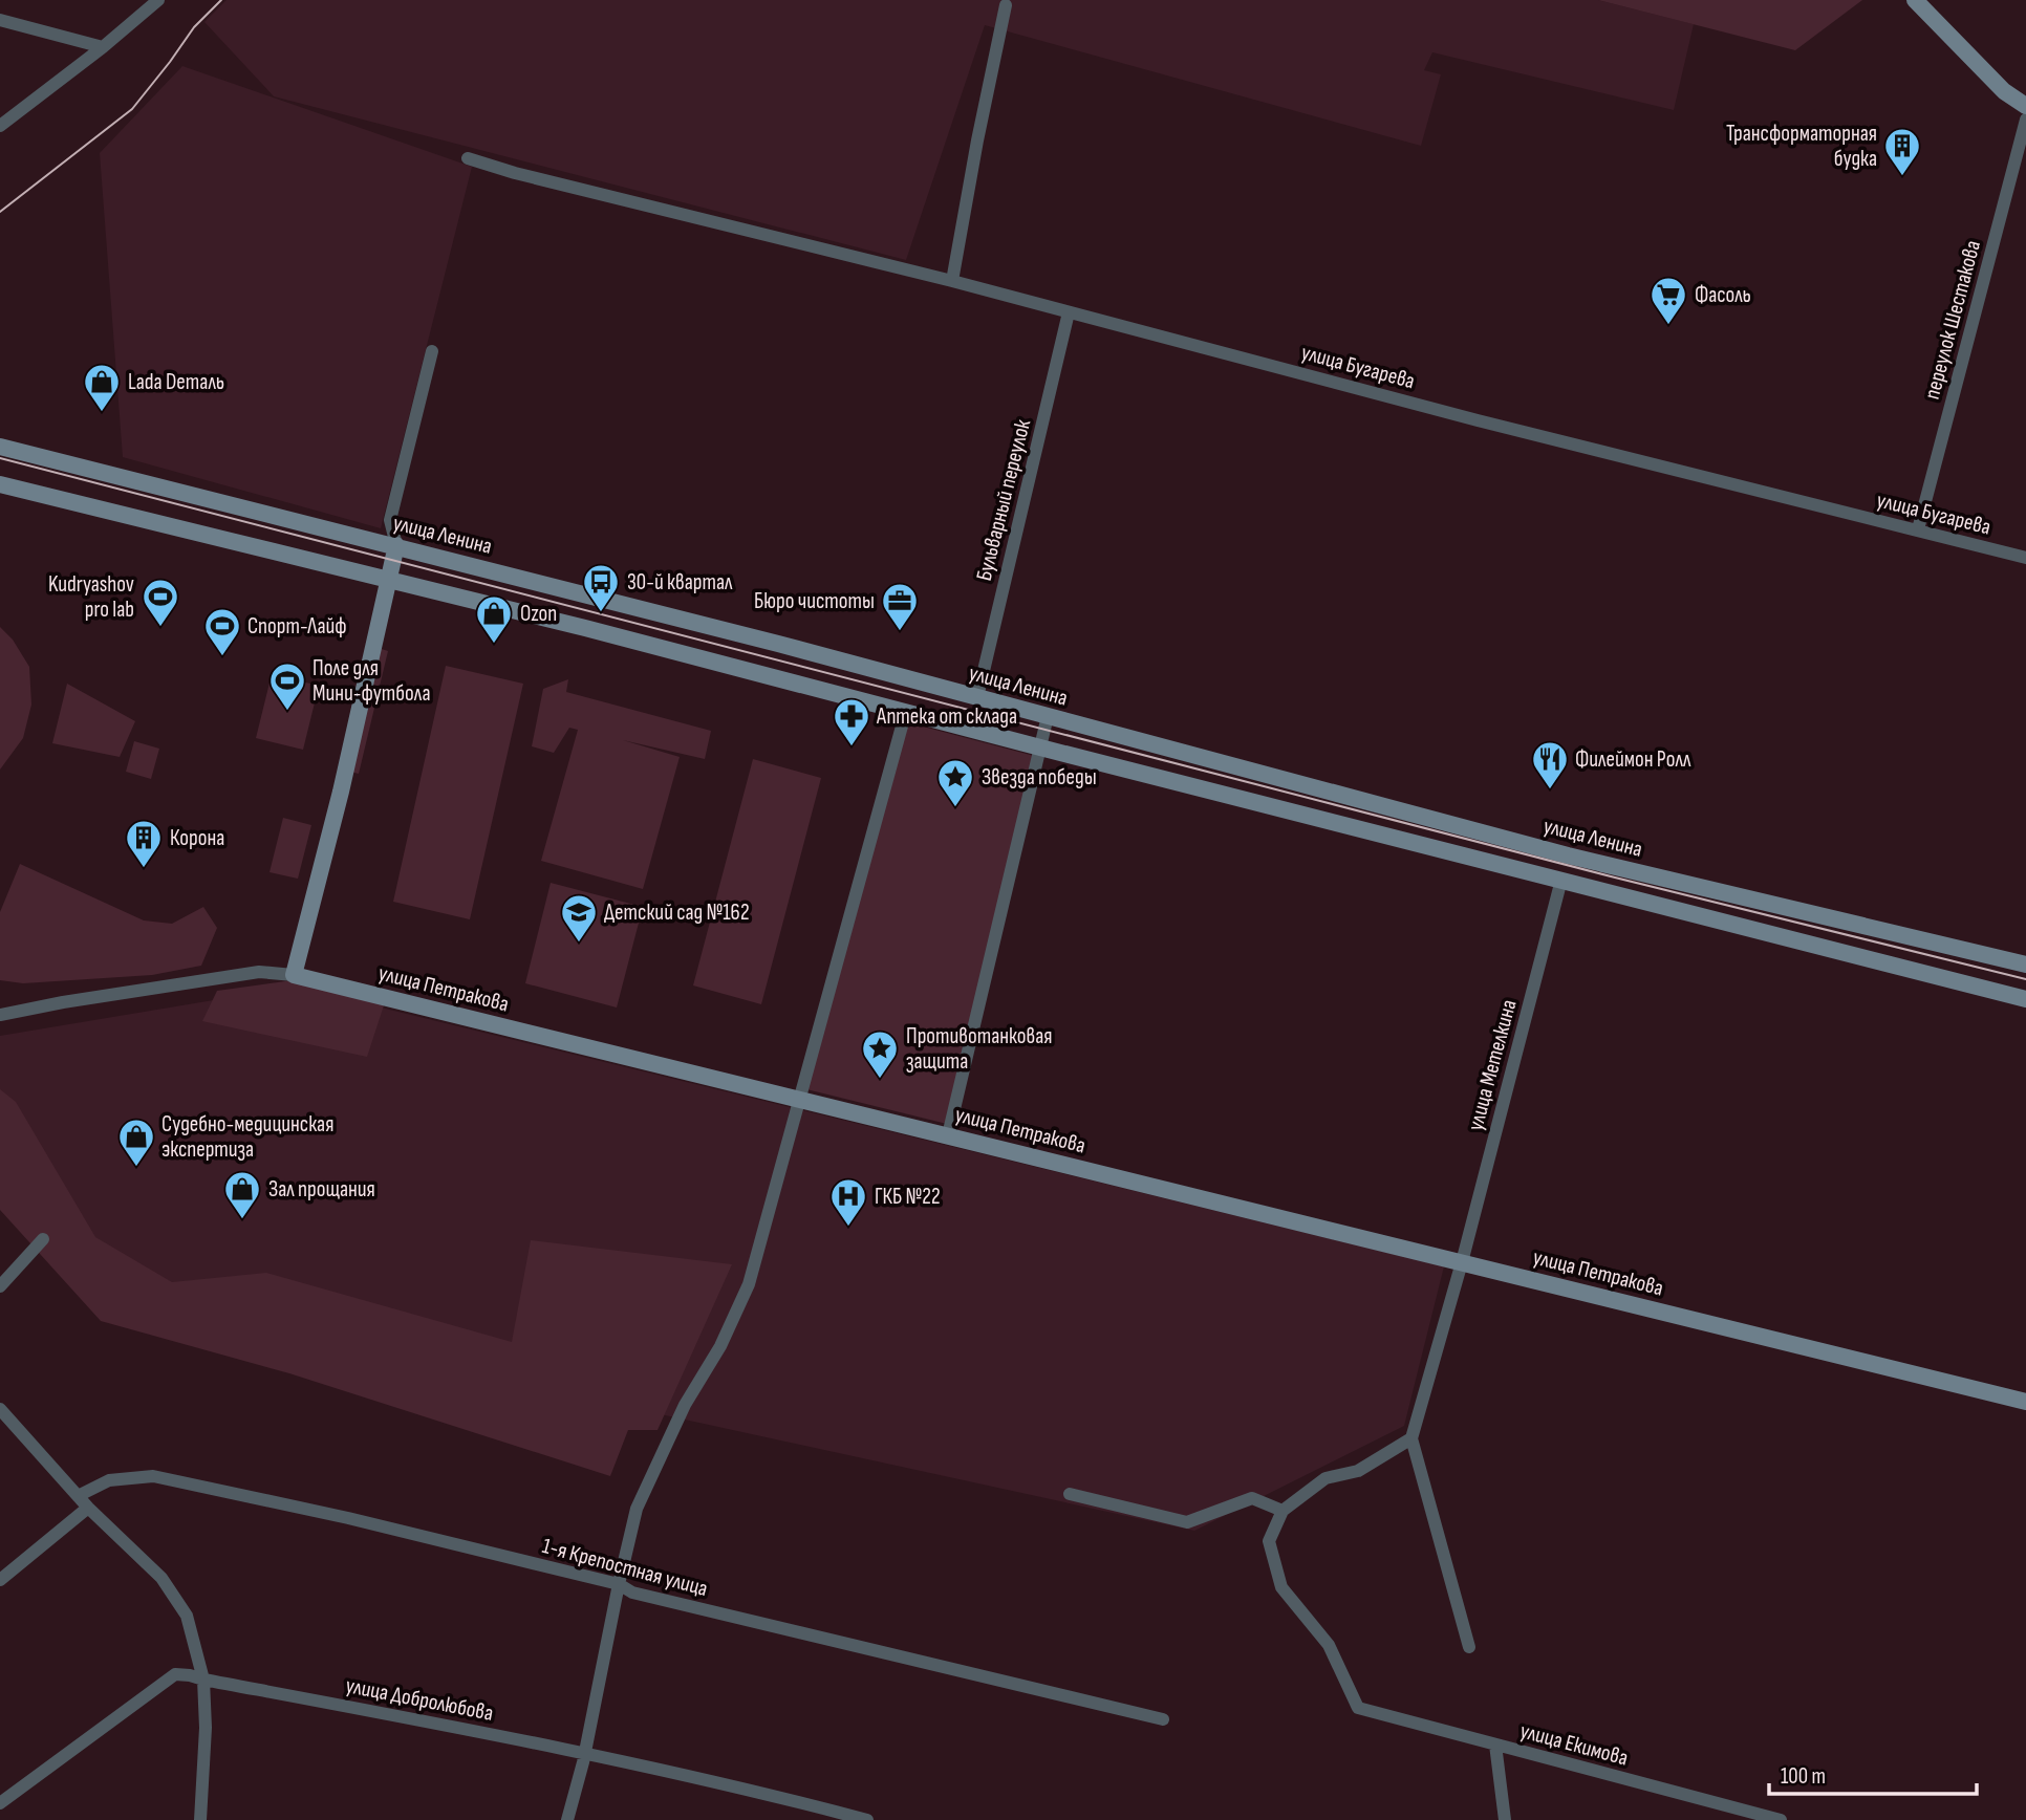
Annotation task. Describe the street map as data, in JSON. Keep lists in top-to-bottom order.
{
  "streets": {
    "main road": ["улица Ленина", "улица Петракова"],
    "street": [
      "переулок Шестакова",
      "улица Бугарева",
      "Бульварный переулок",
      "улица Метелкина",
      "1-я Крепостная улица",
      "улица Добролюбова",
      "улица Екимова"
    ]
  },
  "crossings": [
    ["переулок Шестакова", "улица Бугарева"],
    ["улица Бугарева", "Бульварный переулок"],
    ["Бульварный переулок", "улица Ленина"],
    ["улица Петракова", "улица Метелкина"]
  ],
  "places": {
    "building": ["Трансформаторная будка", "Корона"],
    "supermarket": ["Фасоль"],
    "shop": [
      "Lada Dеталь",
      "Ozon",
      "Судебно-медицинская экспертиза",
      "Зал прощания"
    ],
    "bus stop": ["30-й квартал"],
    "sports": ["Kudryashov pro lab", "Спорт-Лайф", "Поле для Мини-футбола"],
    "office": ["Бюро чистоты"],
    "pharmacy": ["Аптека от склада"],
    "restaurant": ["Филеймон Ролл"],
    "place": ["Звезда победы", "Противотанковая защита"],
    "school or university": ["Детский сад №162"],
    "hospital": ["ГКБ №22"]
  },
  "scale_bar": "100 m"
}
